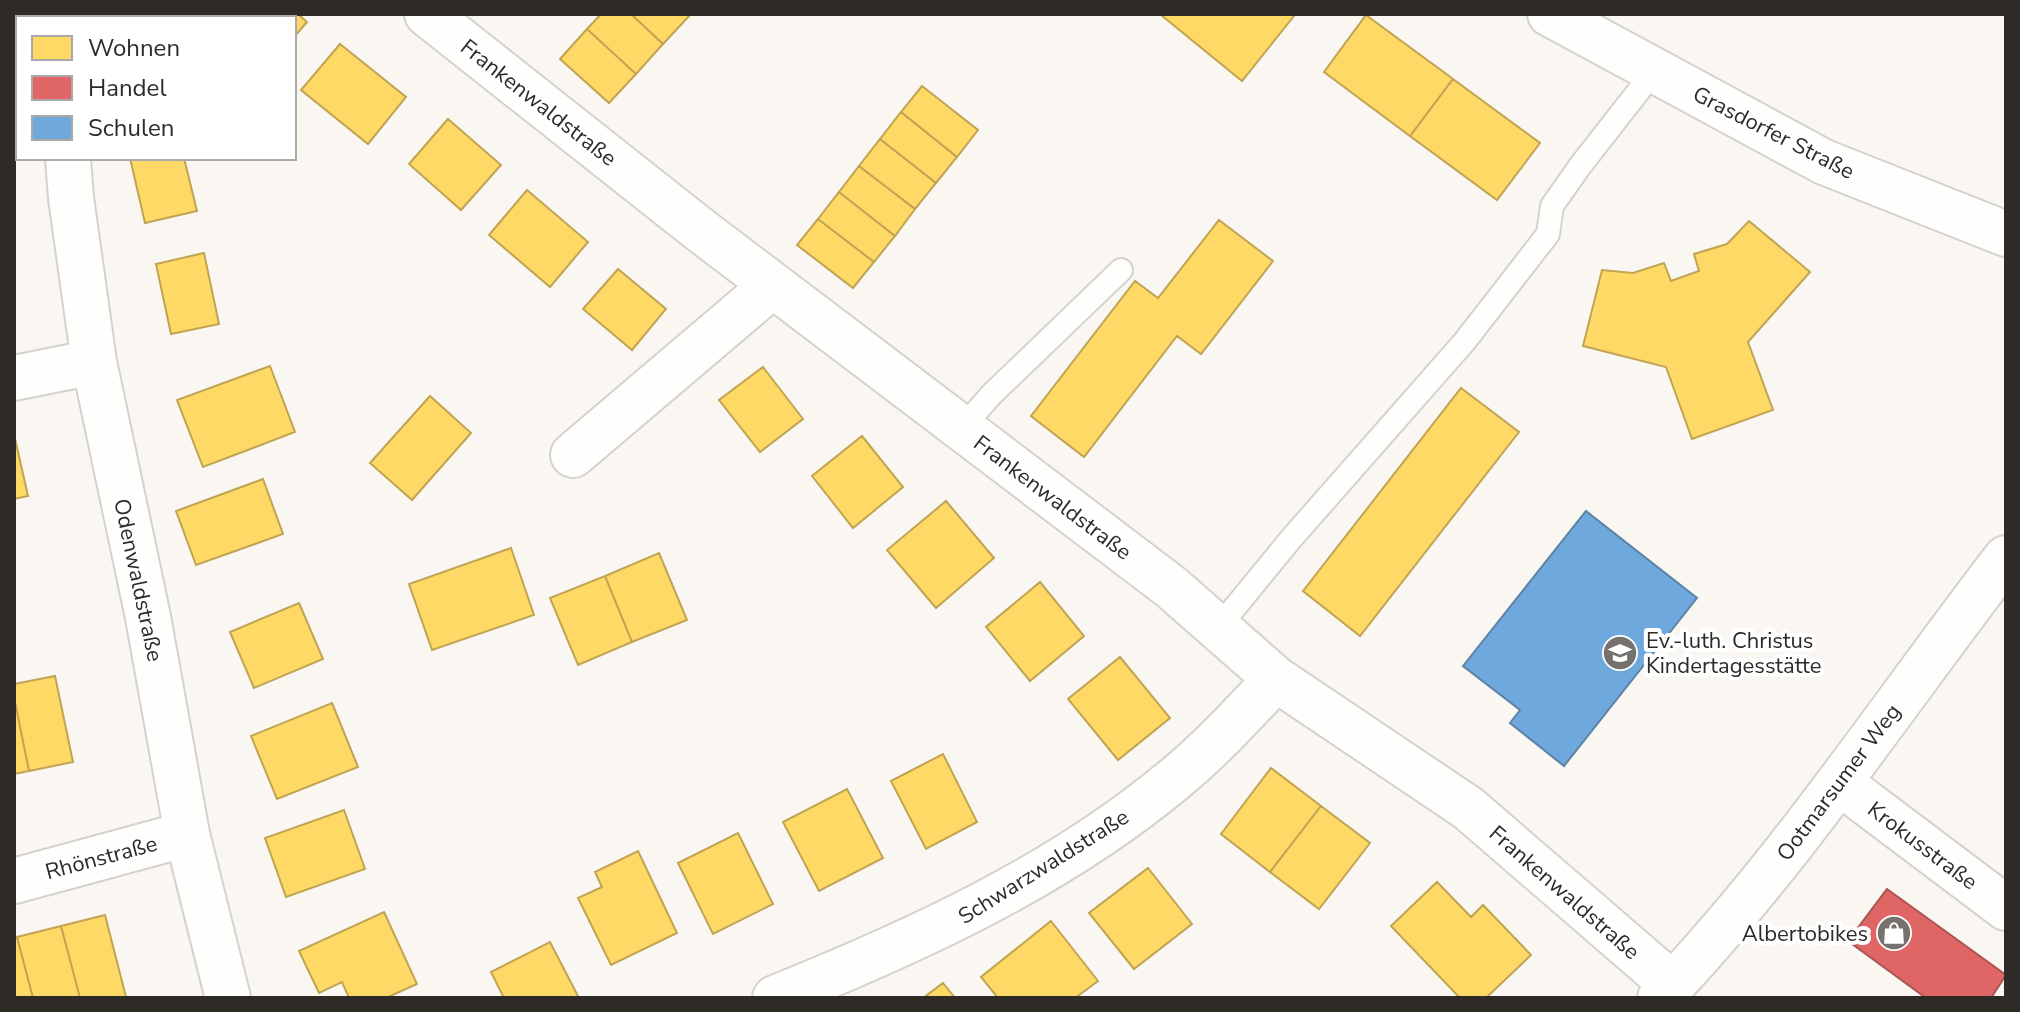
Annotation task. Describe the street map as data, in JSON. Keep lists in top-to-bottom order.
{
  "streets": {
    "street": [
      "Frankenwaldstraße",
      "Grasdorfer Straße",
      "Odenwaldstraße",
      "Ootmarsumer Weg",
      "Krokusstraße",
      "Rhönstraße",
      "Schwarzwaldstraße"
    ]
  },
  "crossings": [
    ["Frankenwaldstraße", "Ootmarsumer Weg"],
    ["Frankenwaldstraße", "Schwarzwaldstraße"],
    ["Odenwaldstraße", "Rhönstraße"],
    ["Ootmarsumer Weg", "Krokusstraße"]
  ],
  "places": {
    "school or university": ["Ev.-luth. Christus Kindertagesstätte"],
    "shop": ["Albertobikes"]
  },
  "legend": ["Wohnen", "Handel", "Schulen"]
}
